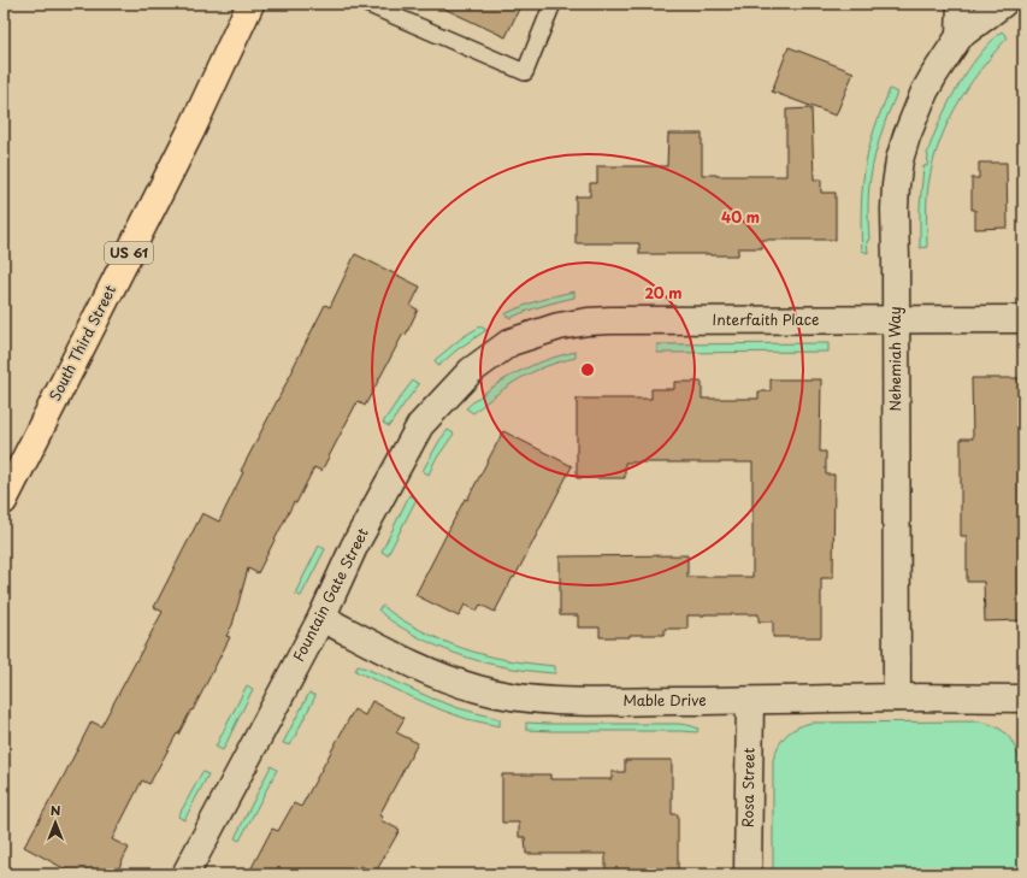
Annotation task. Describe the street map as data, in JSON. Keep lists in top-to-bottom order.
{
  "streets": {
    "highway": ["US 61", "South Third Street"],
    "street": [
      "Interfaith Place",
      "Nehemiah Way",
      "Fountain Gate Street",
      "Mable Drive",
      "Rosa Street"
    ]
  },
  "crossings": [
    ["Interfaith Place", "Nehemiah Way"],
    ["Interfaith Place", "Fountain Gate Street"],
    ["Nehemiah Way", "Mable Drive"],
    ["Fountain Gate Street", "Mable Drive"],
    ["Mable Drive", "Rosa Street"]
  ],
  "north": "top",
  "rings": ["40 m", "20 m"]
}
